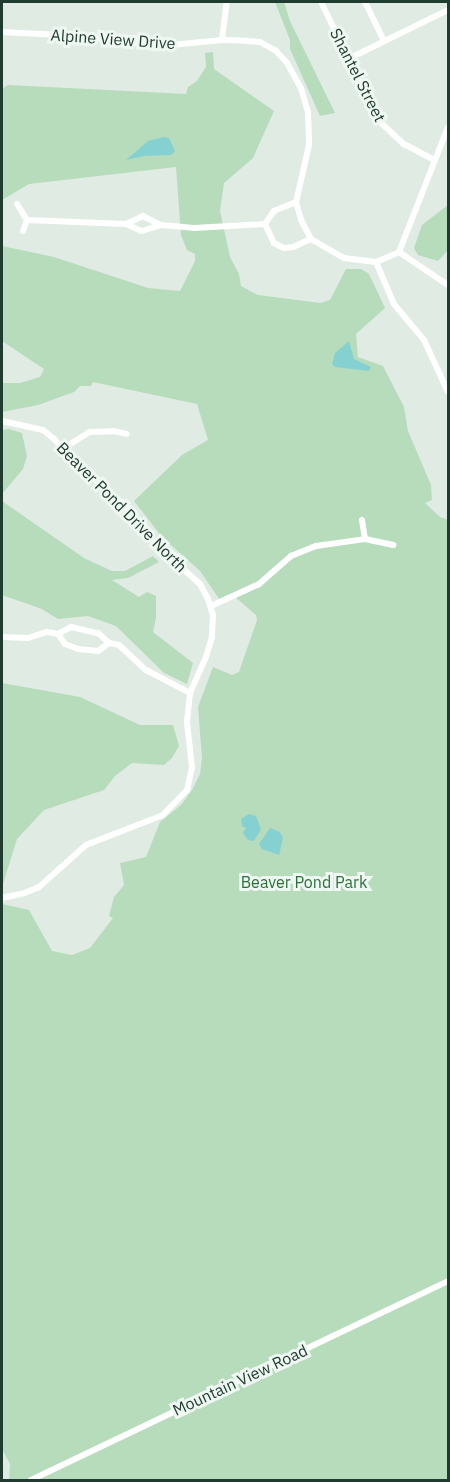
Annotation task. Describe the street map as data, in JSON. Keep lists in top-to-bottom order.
{
  "streets": {
    "street": [
      "Alpine View Drive",
      "Shantel Street",
      "Beaver Pond Drive North",
      "Mountain View Road"
    ]
  },
  "parks": ["Beaver Pond Park"]
}
